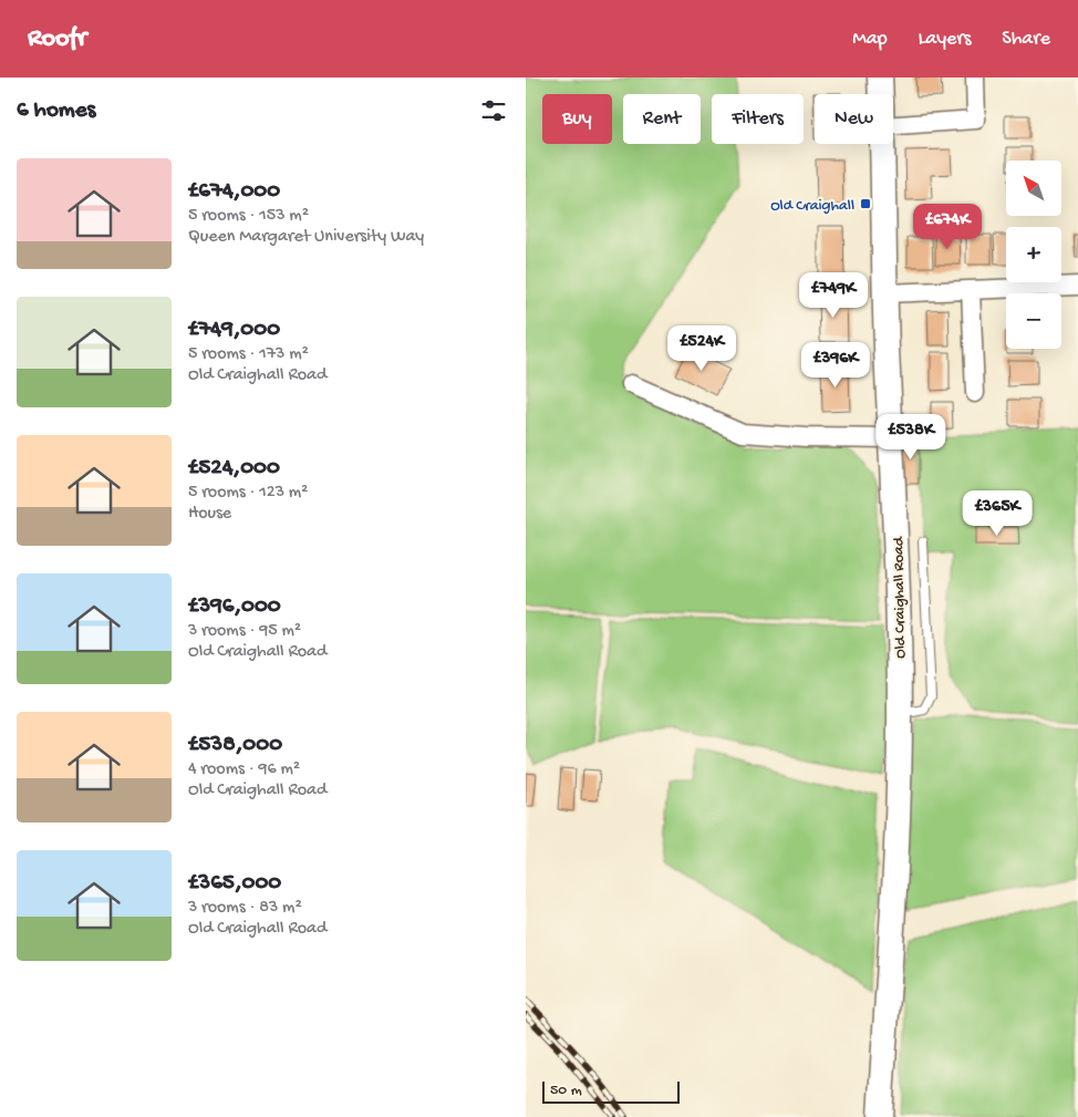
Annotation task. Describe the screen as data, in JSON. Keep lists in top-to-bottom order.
{
  "streets": {
    "main road": ["Old Craighall Road"]
  },
  "places": {
    "transit": ["Old Craighall"]
  },
  "scale_bar": "50 m",
  "north": "top left",
  "page": {
    "header": "Roofr",
    "nav": ["Map", "Layers", "Share"],
    "heading": "6 homes",
    "chip": [
      "Buy",
      "Rent",
      "Filters",
      "New"
    ],
    "list": [
      {
        "name": "£674,000",
        "note": "5 rooms · 153 m² · Queen Margaret University Way"
      },
      {
        "name": "£749,000",
        "note": "5 rooms · 173 m² · Old Craighall Road"
      },
      {
        "name": "£524,000",
        "note": "5 rooms · 123 m² · House"
      },
      {
        "name": "£396,000",
        "note": "3 rooms · 95 m² · Old Craighall Road"
      },
      {
        "name": "£538,000",
        "note": "4 rooms · 96 m² · Old Craighall Road"
      },
      {
        "name": "£365,000",
        "note": "3 rooms · 83 m² · Old Craighall Road"
      }
    ],
    "map_buttons": ["+", "−"],
    "price": [
      "£674K",
      "£749K",
      "£524K",
      "£396K",
      "£538K",
      "£365K"
    ],
    "scale": "50 m"
  }
}
